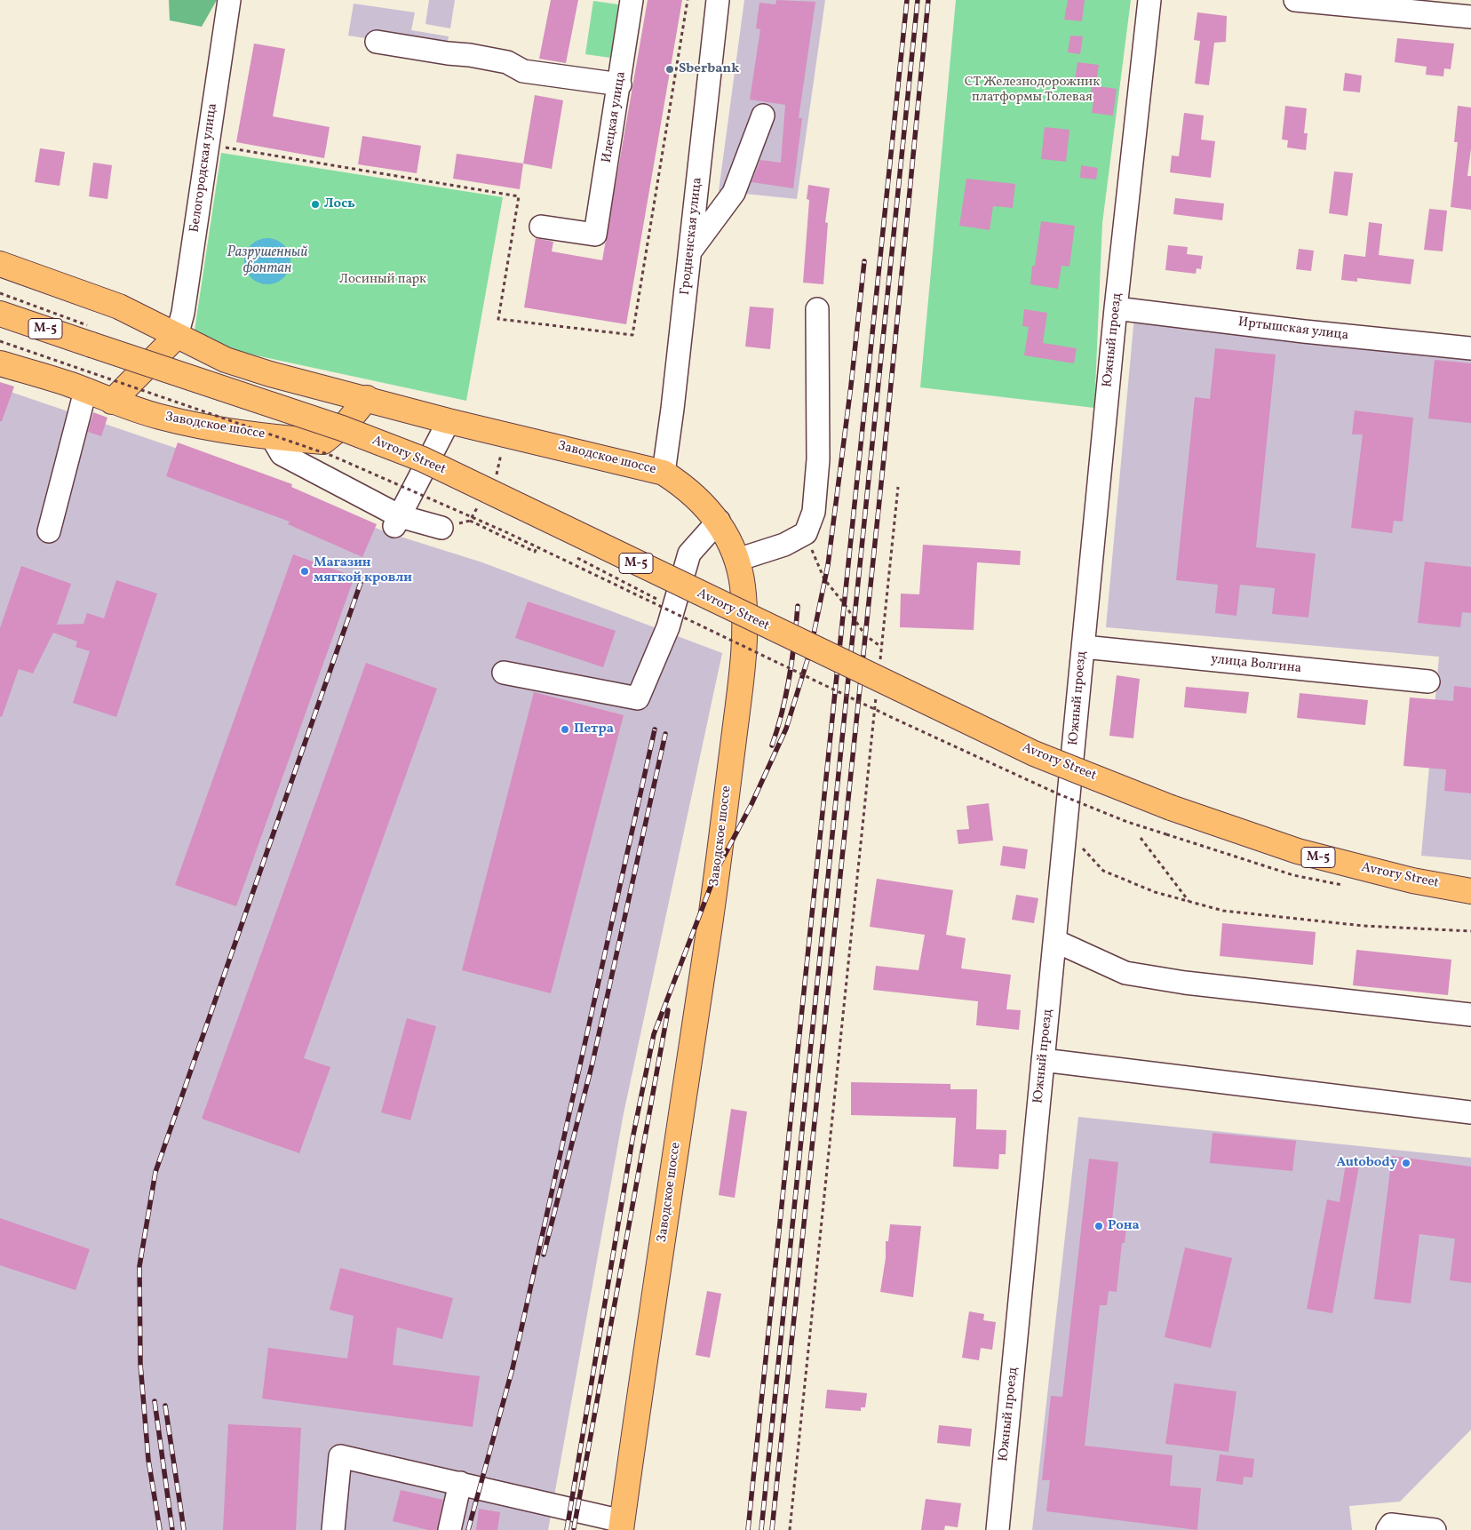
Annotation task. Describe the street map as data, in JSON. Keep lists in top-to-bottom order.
{
  "streets": {
    "main road": ["М-5", "Заводское шоссе", "Avrory Street"],
    "street": [
      "Илецкая улица",
      "Белогородская улица",
      "Гродненская улица",
      "Иртышская улица",
      "Южный проезд",
      "улица Волгина"
    ]
  },
  "crossings": [
    ["Белогородская улица", "Заводское шоссе"],
    ["Гродненская улица", "Заводское шоссе"],
    ["Иртышская улица", "Южный проезд"],
    ["Южный проезд", "улица Волгина"]
  ],
  "water": ["Разрушенный фонтан"],
  "parks": ["СТ Железнодорожник платформы Толевая", "Лосиный парк"],
  "places": [
    "Sberbank",
    "Лось",
    "Магазин мягкой кровли",
    "Петра",
    "Autobody",
    "Рона"
  ]
}
